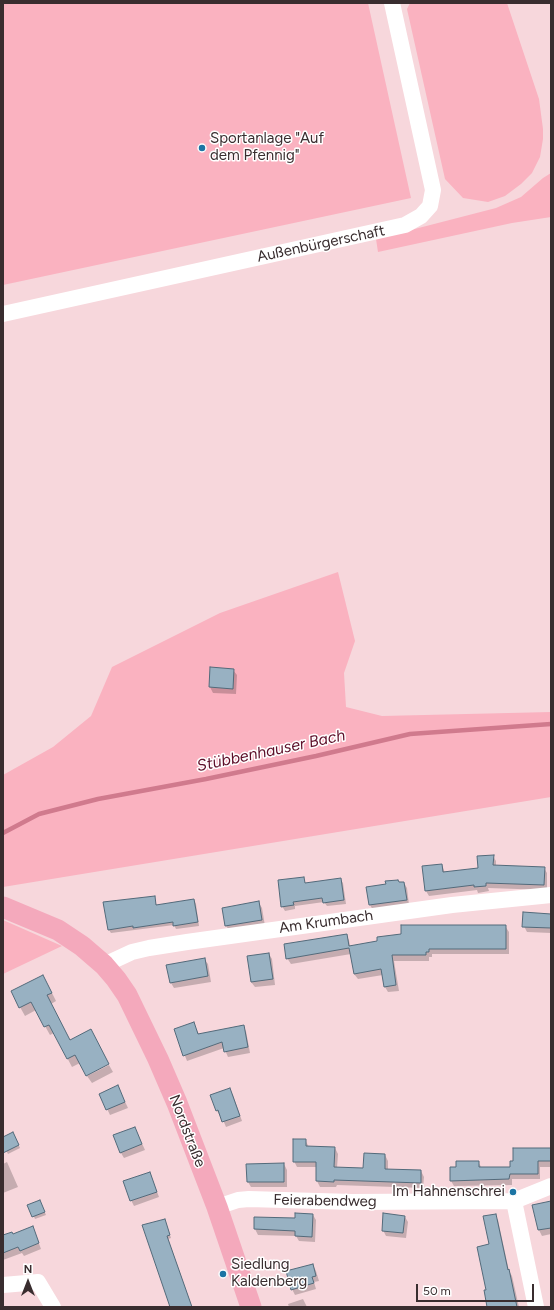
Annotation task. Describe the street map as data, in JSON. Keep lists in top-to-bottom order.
{
  "streets": {
    "main road": ["Nordstraße"],
    "street": ["Außenbürgerschaft", "Am Krumbach", "Feierabendweg"]
  },
  "crossings": [
    ["Am Krumbach", "Nordstraße"],
    ["Nordstraße", "Feierabendweg"]
  ],
  "water": ["Stübbenhauser Bach"],
  "places": ["Sportanlage \"Auf dem Pfennig\"", "Im Hahnenschrei", "Siedlung Kaldenberg"],
  "scale_bar": "50 m",
  "north": "top"
}
